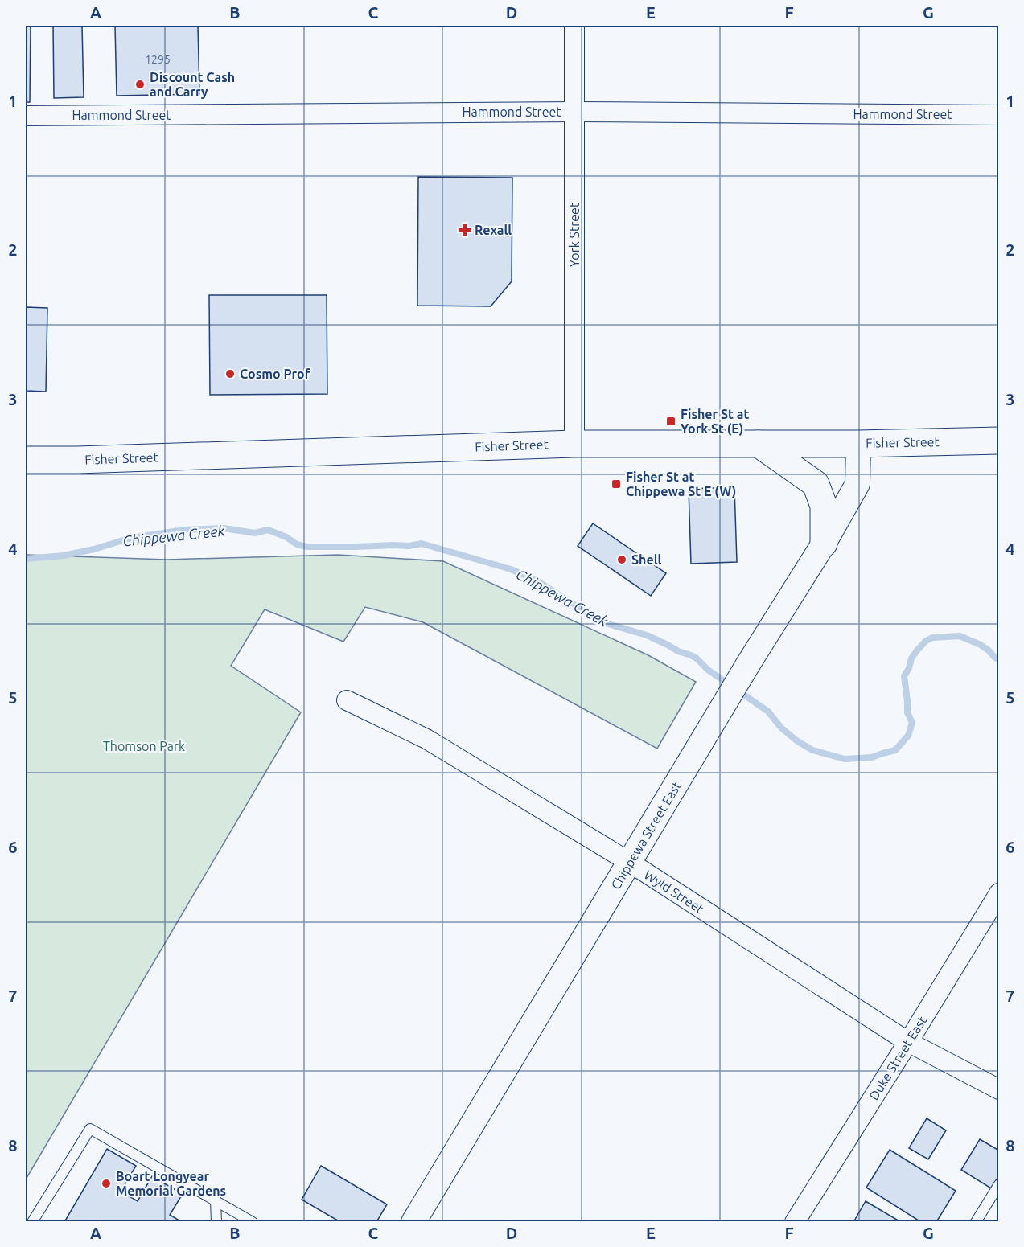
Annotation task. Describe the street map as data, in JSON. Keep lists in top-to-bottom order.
{
  "streets": {
    "main road": ["Fisher Street"],
    "street": [
      "Hammond Street",
      "York Street",
      "Chippewa Street East",
      "Wyld Street",
      "Duke Street East"
    ]
  },
  "crossings": [
    ["Hammond Street", "York Street"],
    ["York Street", "Fisher Street"],
    ["Fisher Street", "Chippewa Street East"],
    ["Chippewa Street East", "Wyld Street"],
    ["Wyld Street", "Duke Street East"]
  ],
  "water": ["Chippewa Creek"],
  "parks": ["Thomson Park"],
  "places": {
    "other": [
      "Discount Cash and Carry",
      "Cosmo Prof",
      "Shell",
      "Boart Longyear Memorial Gardens"
    ],
    "health": ["Rexall"],
    "transit": ["Fisher St at York St (E)", "Fisher St at Chippewa St E (W)"]
  },
  "house_numbers": ["1295"],
  "grid": {
    "columns": [
      "A",
      "B",
      "C",
      "D",
      "E",
      "F",
      "G"
    ],
    "rows": [
      "1",
      "2",
      "3",
      "4",
      "5",
      "6",
      "7",
      "8"
    ]
  }
}
